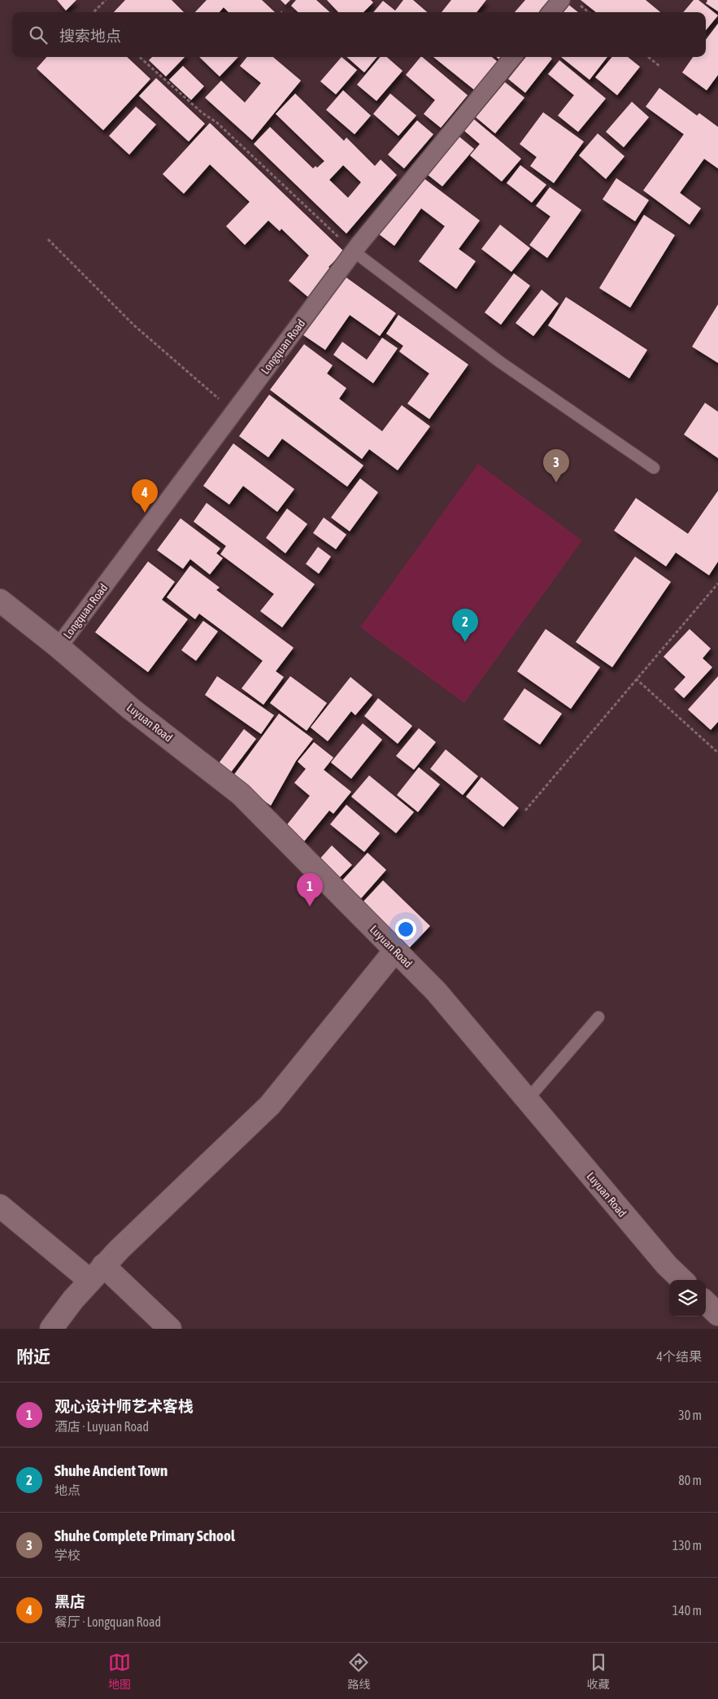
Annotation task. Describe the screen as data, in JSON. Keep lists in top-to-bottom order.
{
  "streets": {
    "street": ["Longquan Road", "Luyuan Road"]
  },
  "crossings": [
    ["Longquan Road", "Luyuan Road"]
  ],
  "page": {
    "search": "搜索地点",
    "pins": [
      "3",
      "4",
      "2",
      "1"
    ],
    "heading": ["附近", "4个结果"],
    "list": [
      {
        "mark": "1",
        "name": "观心设计师艺术客栈",
        "note": "酒店 · Luyuan Road",
        "value": "30 m"
      },
      {
        "mark": "2",
        "name": "Shuhe Ancient Town",
        "note": "地点",
        "value": "80 m"
      },
      {
        "mark": "3",
        "name": "Shuhe Complete Primary School",
        "note": "学校",
        "value": "130 m"
      },
      {
        "mark": "4",
        "name": "黑店",
        "note": "餐厅 · Longquan Road",
        "value": "140 m"
      }
    ],
    "nav": ["地图", "路线", "收藏"]
  }
}
